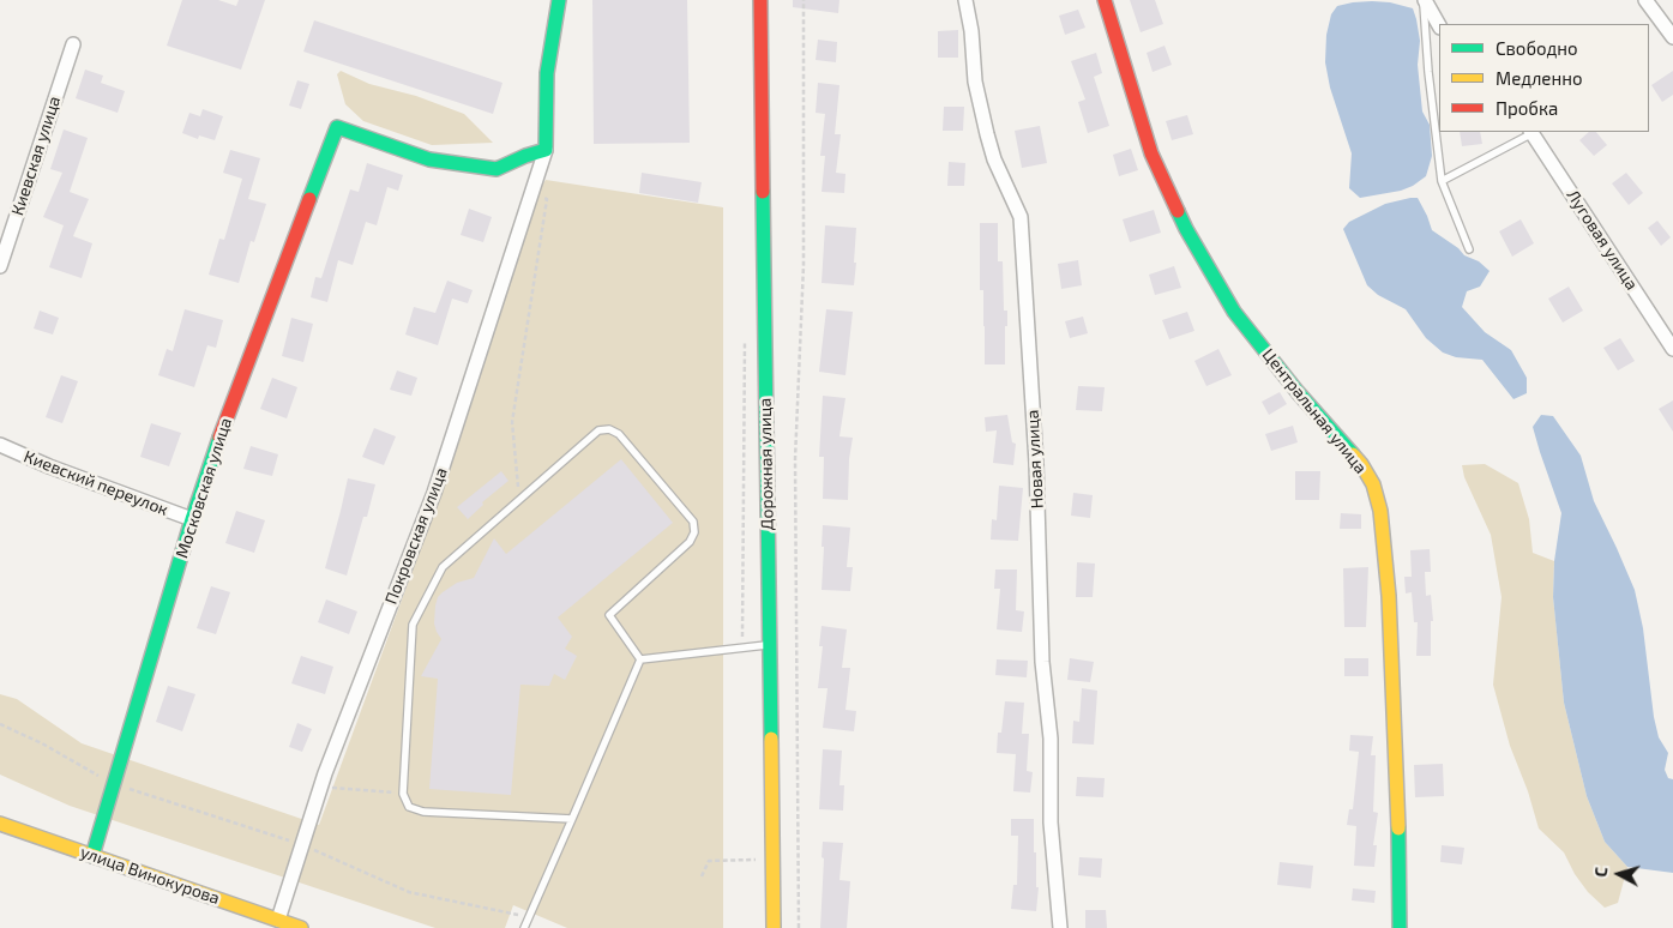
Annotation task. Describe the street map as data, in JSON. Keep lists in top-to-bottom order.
{
  "streets": {
    "street": [
      "Киевская улица",
      "Луговая улица",
      "Центральная улица",
      "Новая улица",
      "Дорожная улица",
      "Киевский переулок",
      "Московская улица",
      "Покровская улица",
      "улица Винокурова"
    ]
  },
  "crossings": [
    ["Киевский переулок", "Московская улица"],
    ["Московская улица", "Покровская улица"],
    ["Московская улица", "улица Винокурова"],
    ["Покровская улица", "улица Винокурова"]
  ],
  "legend": ["Свободно", "Медленно", "Пробка"],
  "north": "left"
}
